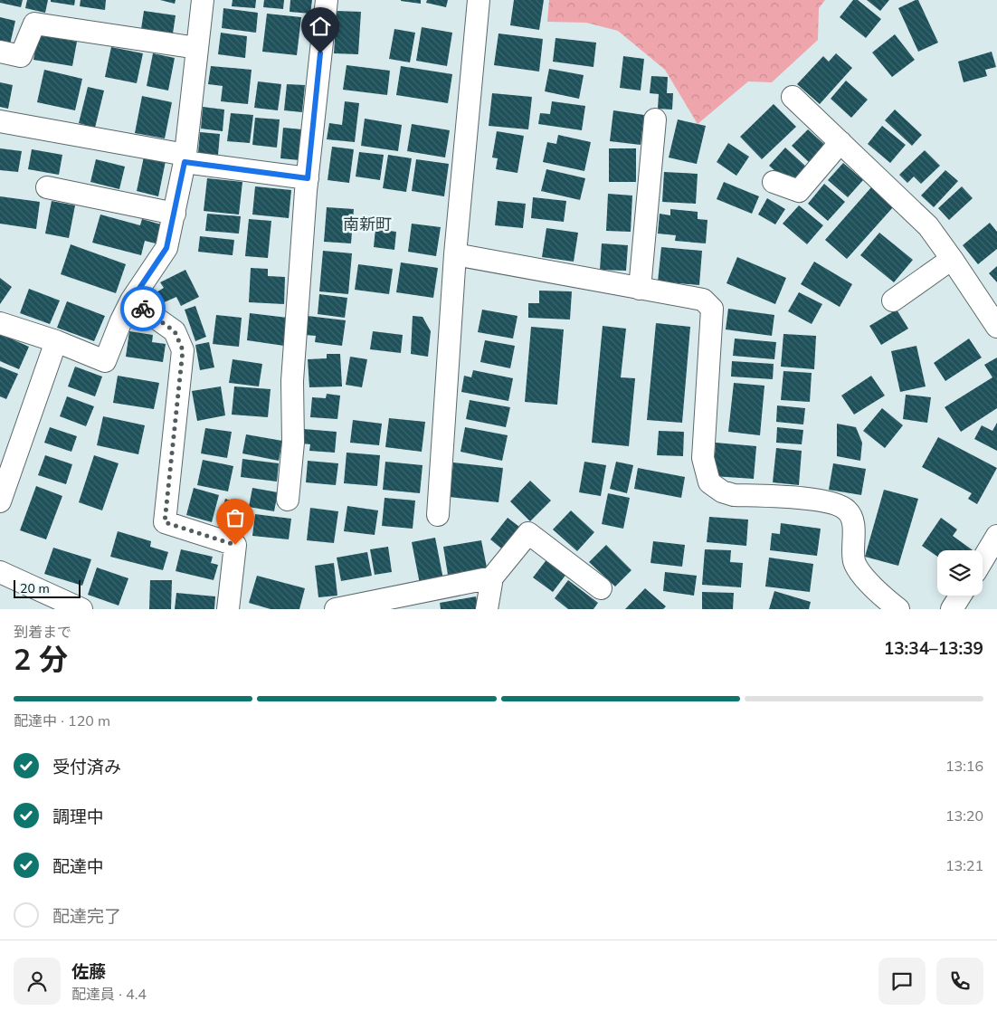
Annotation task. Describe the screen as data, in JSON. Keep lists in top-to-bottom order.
{
  "districts": ["南新町"],
  "scale_bar": "20 m",
  "page": {
    "scale": "20 m",
    "heading": ["2 分", "到着まで", "13:34–13:39"],
    "panel": ["佐藤", "配達員 · 4.4"],
    "bar": "配達中 · 120 m",
    "list": [
      ["受付済み", "13:16"],
      ["調理中", "13:20"],
      ["配達中", "13:21"],
      "配達完了"
    ]
  }
}
